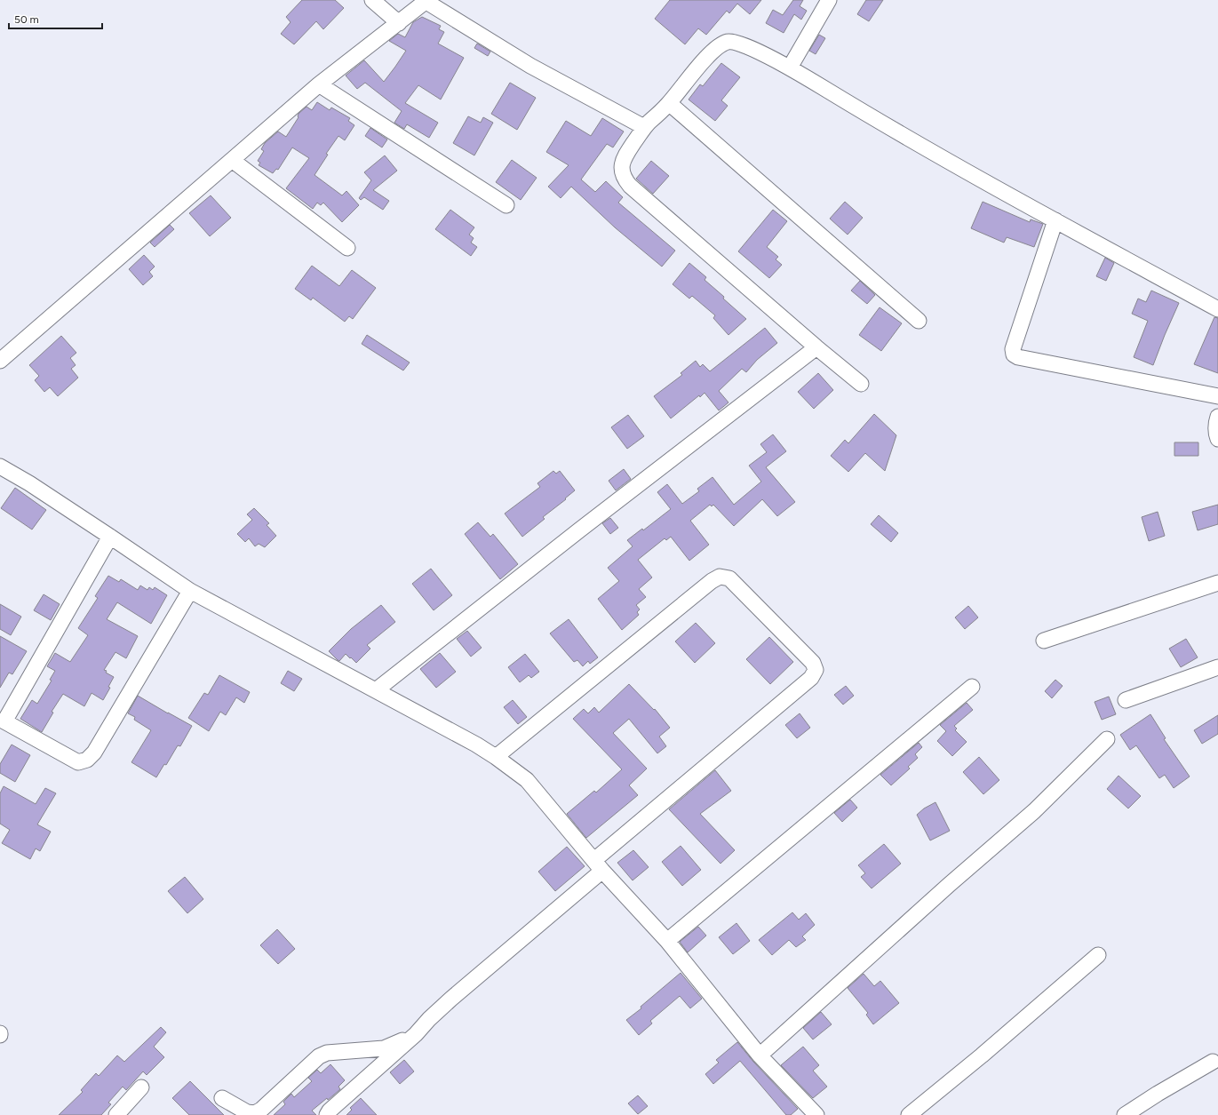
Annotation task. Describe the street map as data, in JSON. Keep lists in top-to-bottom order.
{
  "scale_bar": "50 m"
}
